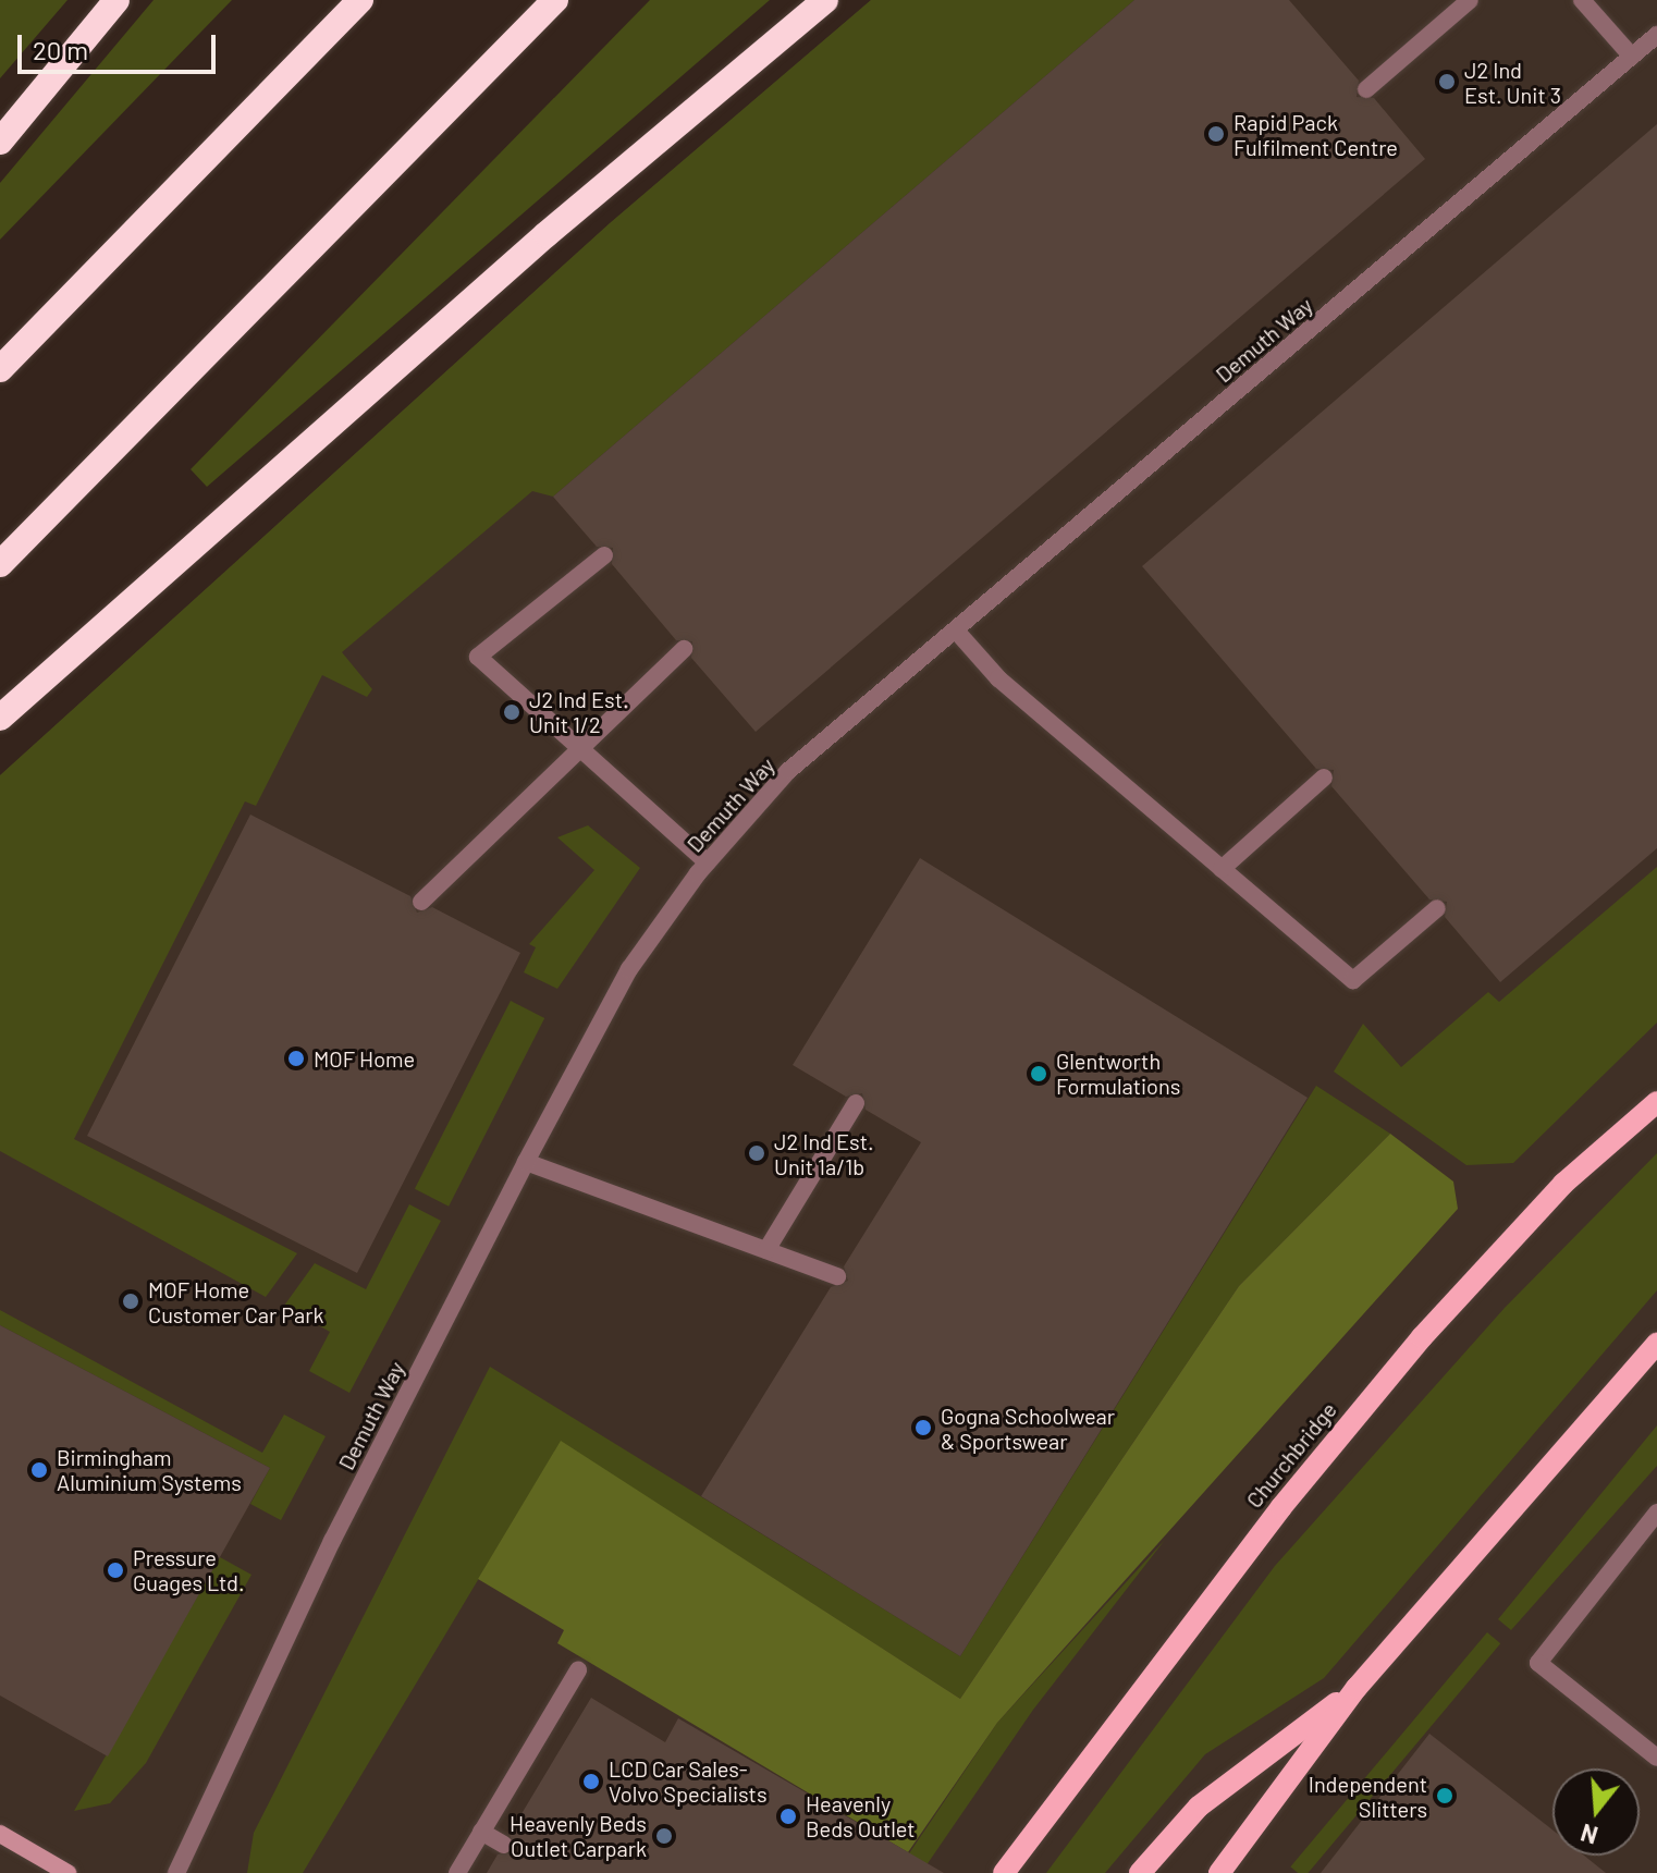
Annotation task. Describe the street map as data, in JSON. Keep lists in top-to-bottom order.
{
  "streets": {
    "main road": ["Churchbridge"],
    "street": ["Demuth Way"]
  },
  "places": [
    "J2 Ind Est. Unit 3",
    "Rapid Pack Fulfilment Centre",
    "J2 Ind Est. Unit 1/2",
    "MOF Home",
    "Glentworth Formulations",
    "J2 Ind Est. Unit 1a/1b",
    "MOF Home Customer Car Park",
    "Gogna Schoolwear & Sportswear",
    "Birmingham Aluminium Systems",
    "Pressure Guages Ltd.",
    "LCD Car Sales- Volvo Specialists",
    "Independent Slitters",
    "Heavenly Beds Outlet",
    "Heavenly Beds Outlet Carpark"
  ],
  "scale_bar": "20 m",
  "north": "bottom"
}
